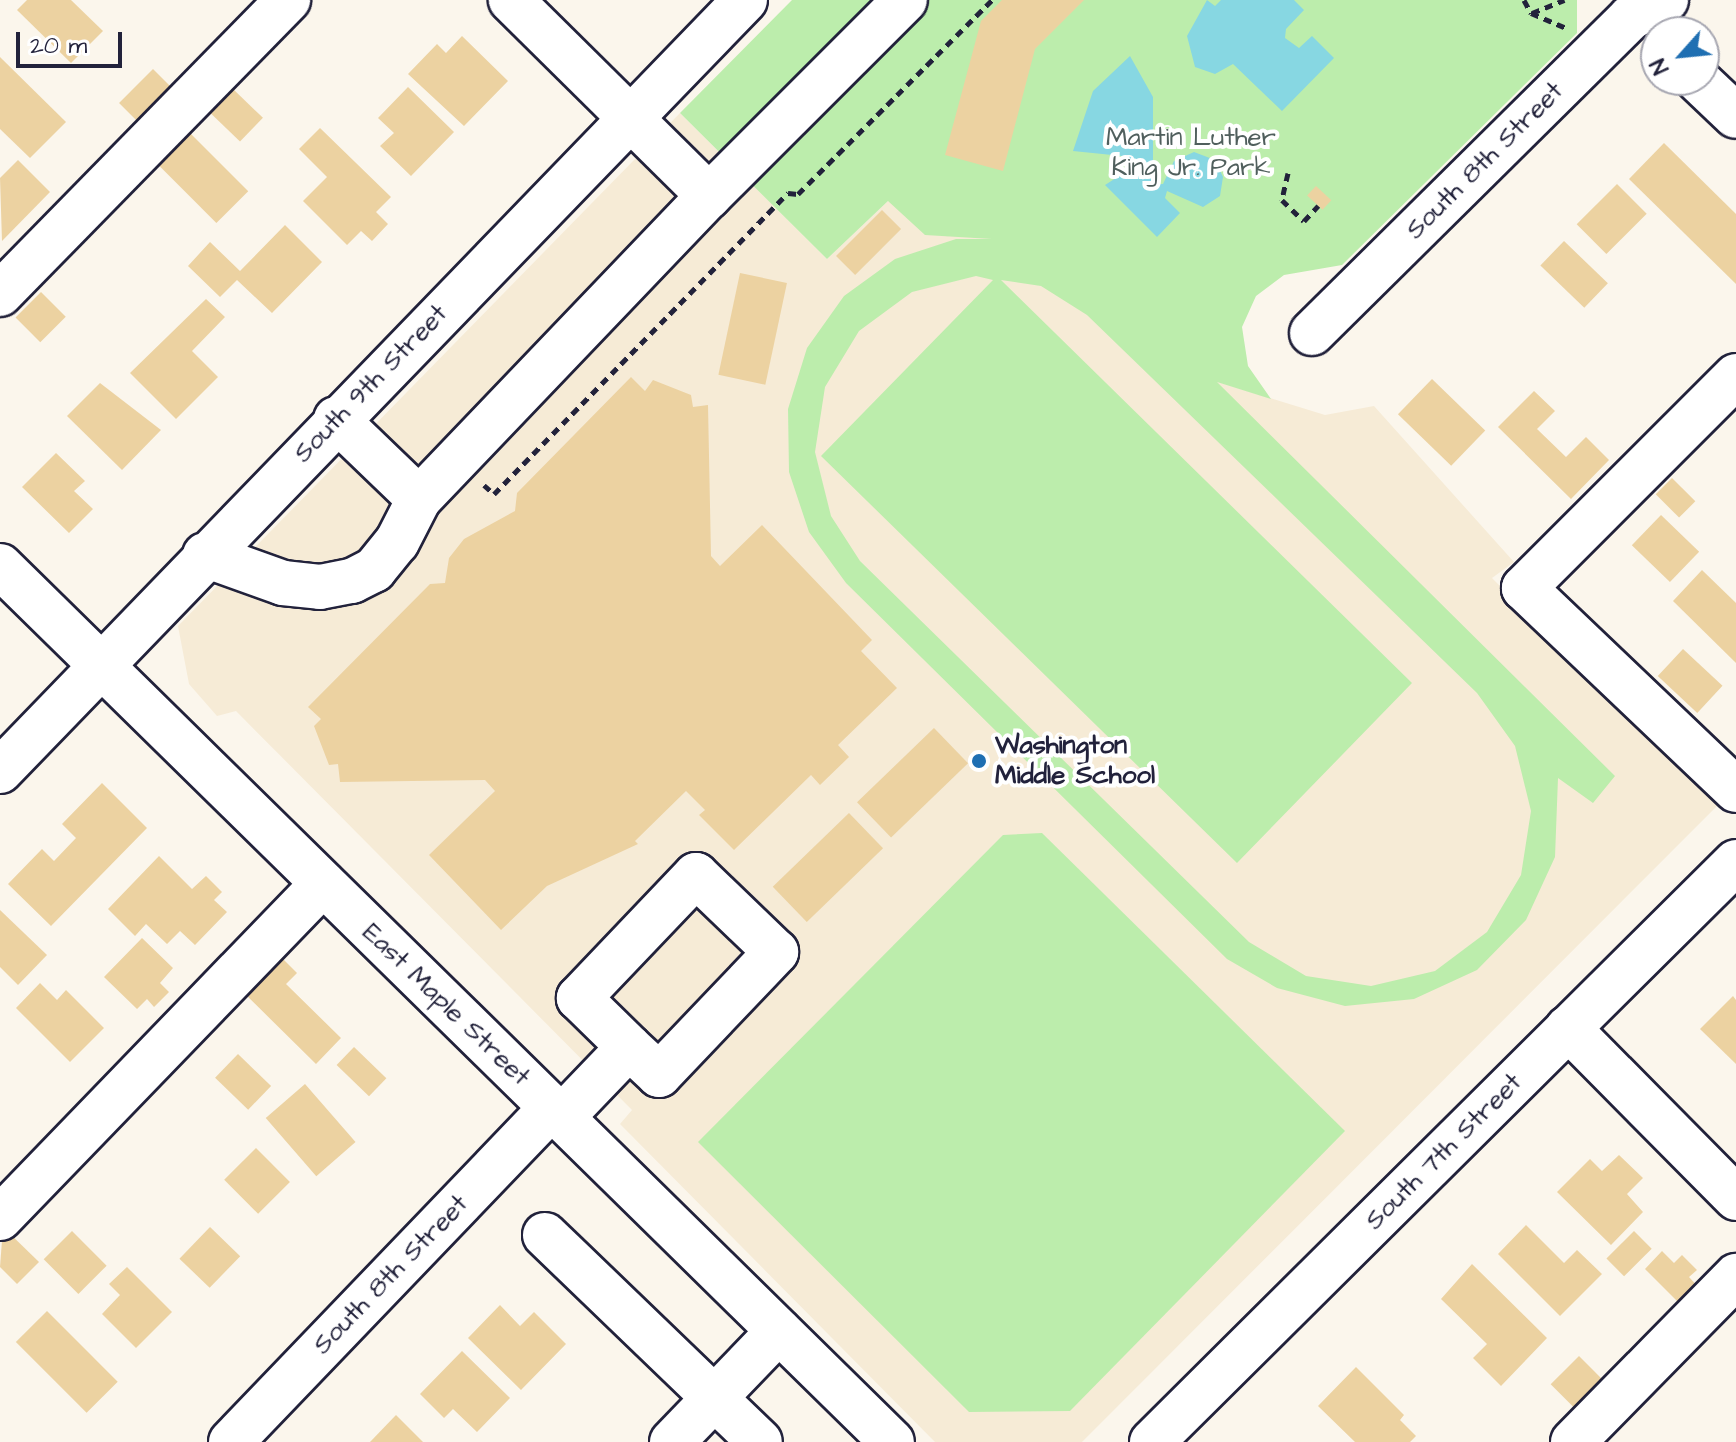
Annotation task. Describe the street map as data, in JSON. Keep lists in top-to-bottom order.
{
  "streets": {
    "street": [
      "South 8th Street",
      "South 9th Street",
      "East Maple Street",
      "South 7th Street"
    ]
  },
  "crossings": [
    ["South 8th Street", "East Maple Street"],
    ["South 9th Street", "East Maple Street"]
  ],
  "parks": ["Martin Luther King Jr. Park"],
  "places": ["Washington Middle School"],
  "scale_bar": "20 m",
  "north": "bottom left"
}
